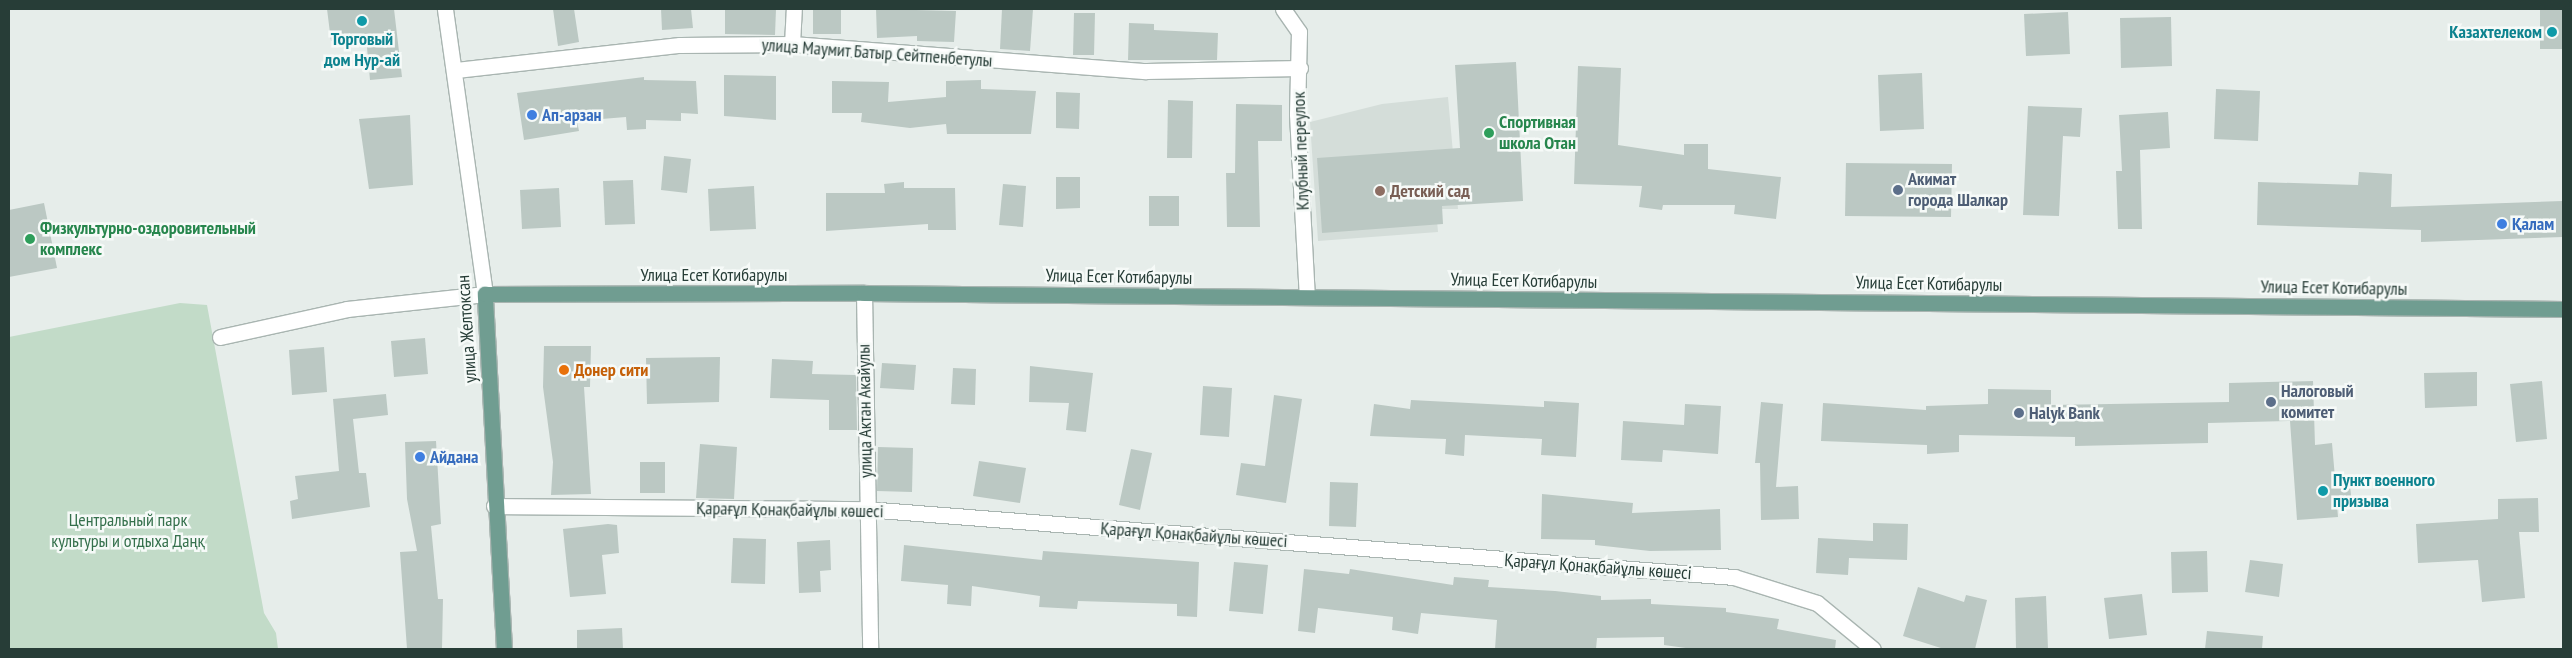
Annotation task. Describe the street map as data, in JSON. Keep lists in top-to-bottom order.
{
  "streets": {
    "main road": ["Улица Есет Котибарулы", "улица Желтоксан"],
    "street": [
      "улица Маумит Батыр Сейтпенбетулы",
      "Клубный переулок",
      "улица Актан Акайулы",
      "Қарағұл Қонақбайұлы көшесі"
    ]
  },
  "crossings": [
    ["улица Маумит Батыр Сейтпенбетулы", "Клубный переулок"],
    ["улица Маумит Батыр Сейтпенбетулы", "улица Желтоксан"],
    ["Клубный переулок", "Улица Есет Котибарулы"],
    ["Улица Есет Котибарулы", "улица Желтоксан"],
    ["Улица Есет Котибарулы", "улица Актан Акайулы"],
    ["улица Желтоксан", "Қарағұл Қонақбайұлы көшесі"],
    ["улица Актан Акайулы", "Қарағұл Қонақбайұлы көшесі"]
  ],
  "parks": ["Центральный парк культуры и отдыха Даңқ"],
  "places": [
    "Торговый дом Нур-ай",
    "Казахтелеком",
    "Ап-арзан",
    "Спортивная школа Отан",
    "Акимат города Шалкар",
    "Детский сад",
    "Қалам",
    "Физкультурно-оздоровительный комплекс",
    "Донер сити",
    "Налоговый комитет",
    "Halyk Bank",
    "Айдана",
    "Пункт военного призыва"
  ]
}
